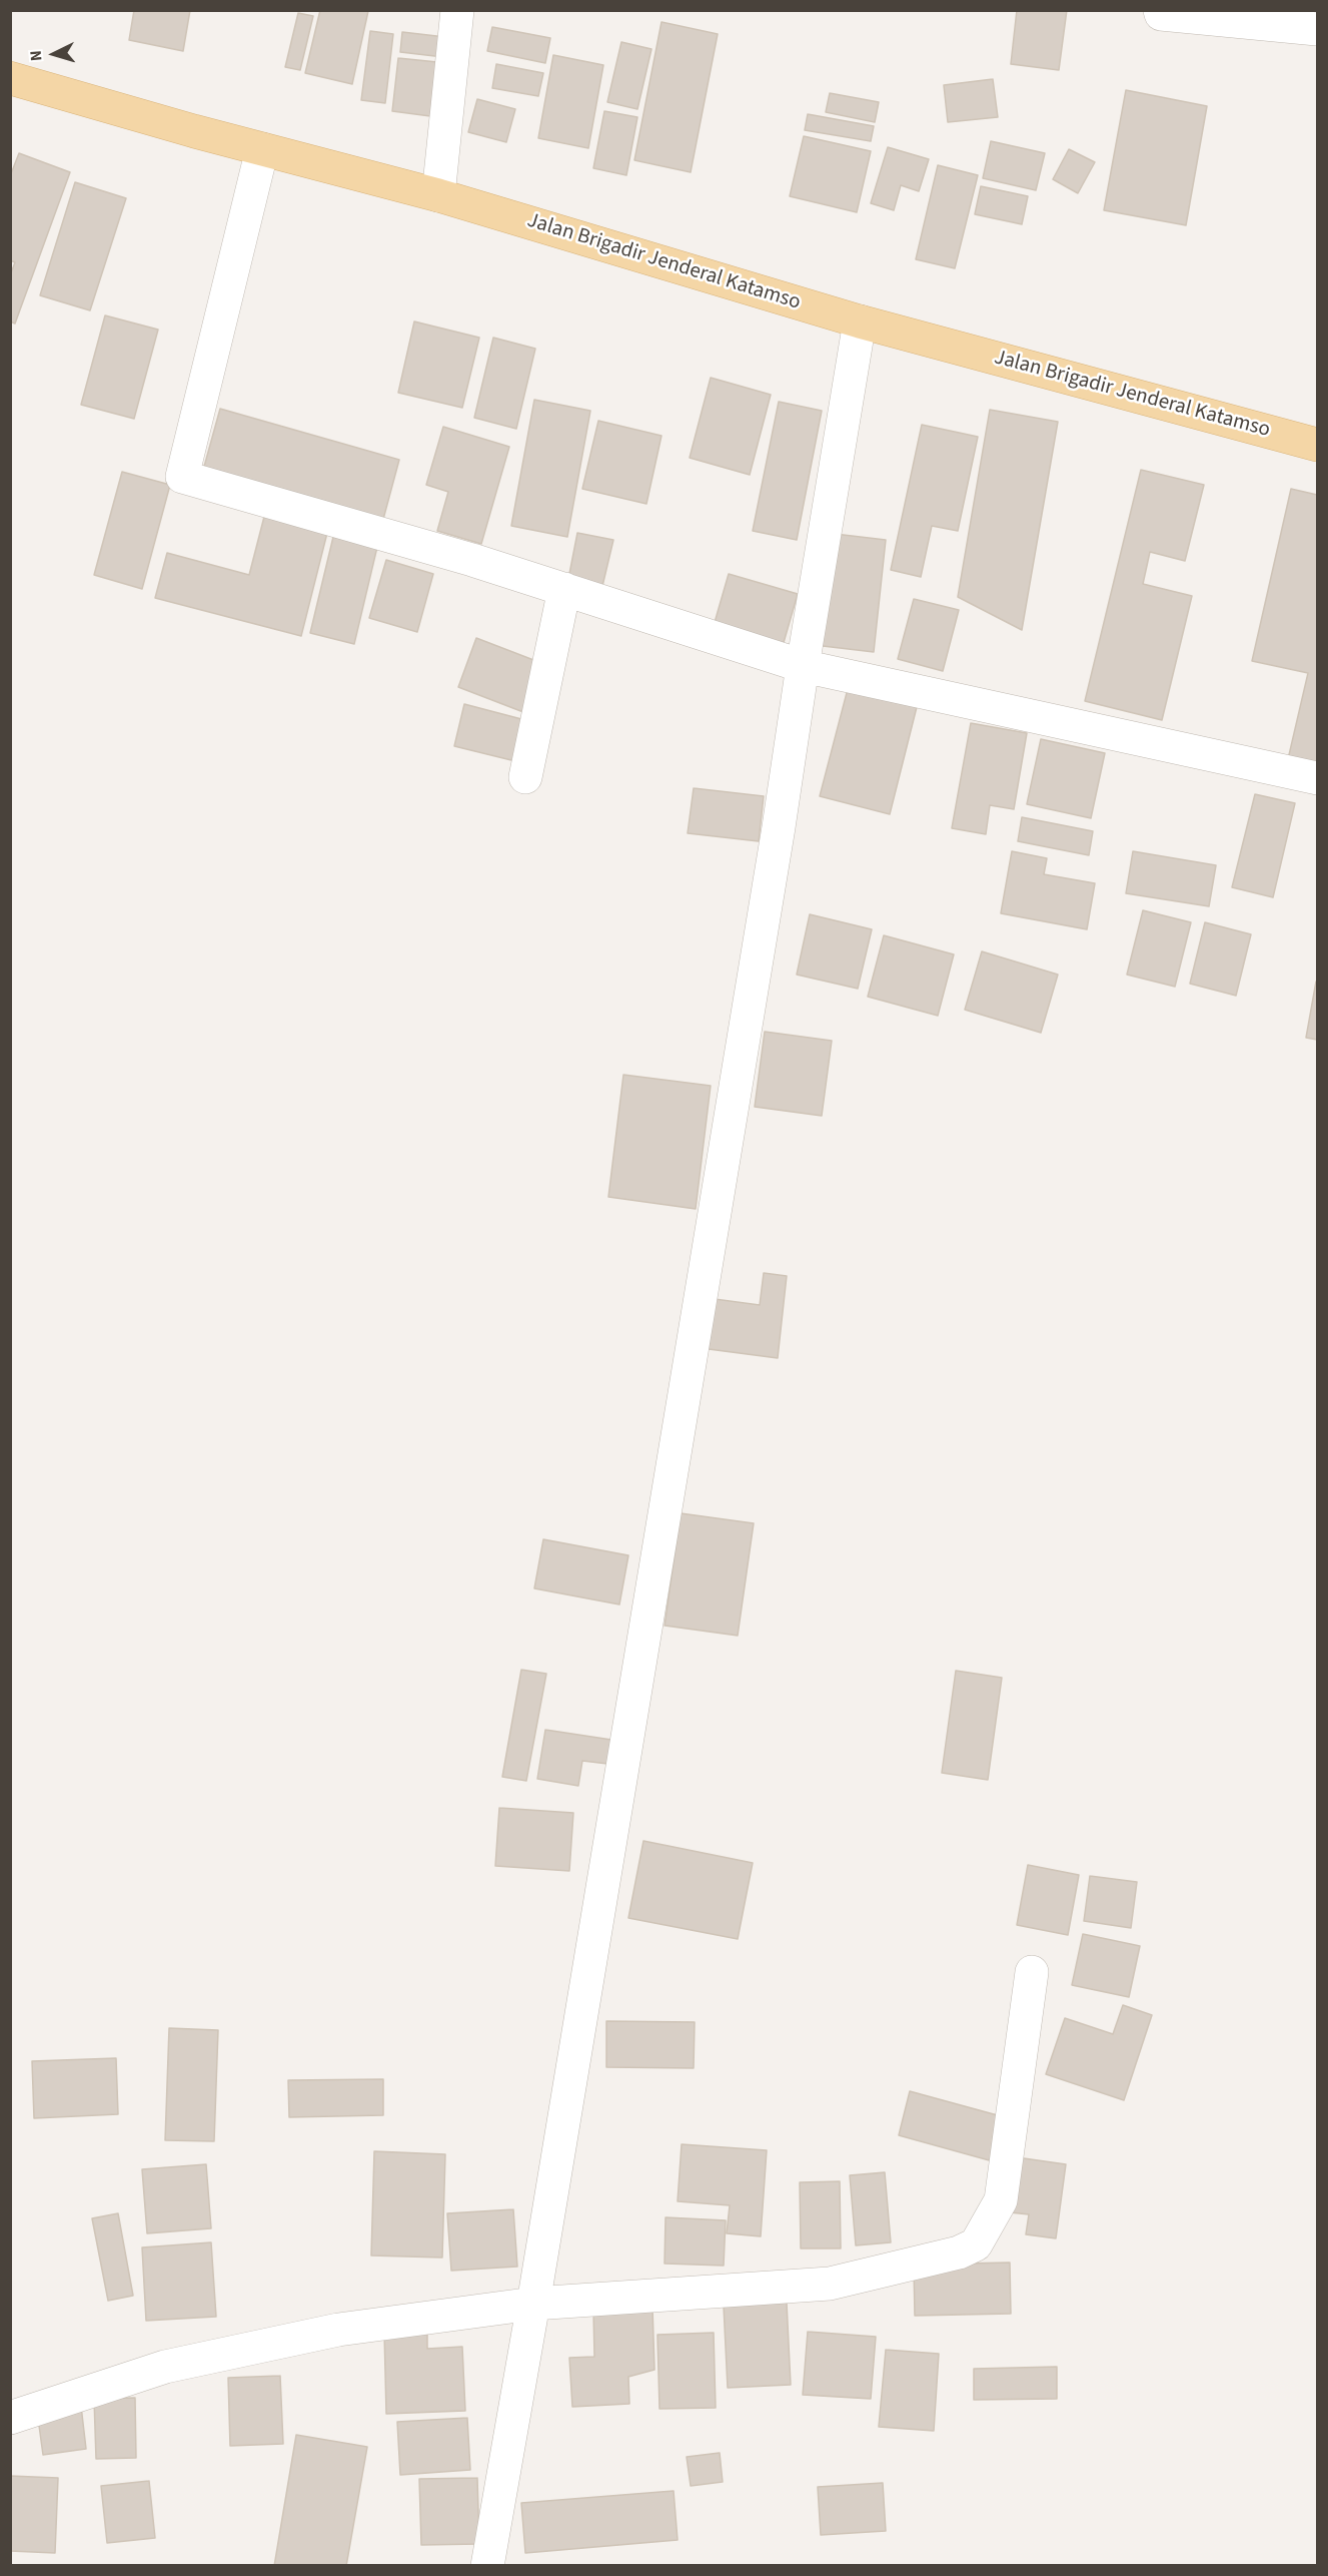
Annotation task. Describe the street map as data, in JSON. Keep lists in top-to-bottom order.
{
  "streets": {
    "main road": ["Jalan Brigadir Jenderal Katamso"]
  },
  "north": "left"
}
